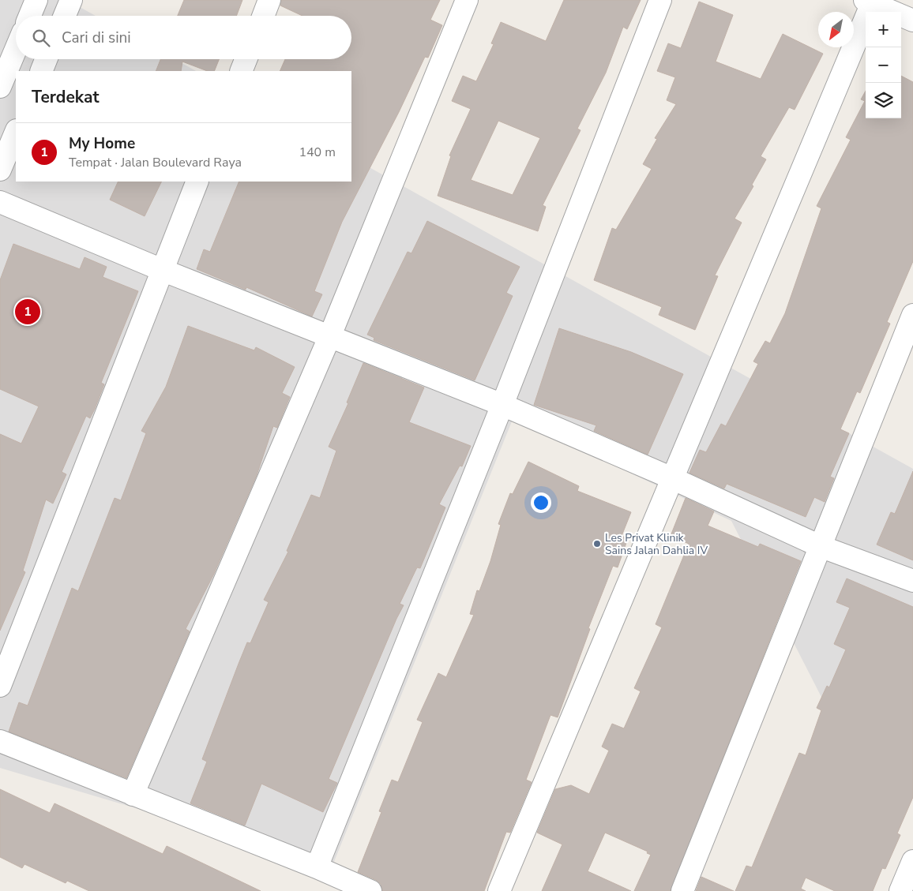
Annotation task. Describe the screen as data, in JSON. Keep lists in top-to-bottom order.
{
  "places": ["Les Privat Klinik Sains Jalan Dahlia IV"],
  "north": "bottom left",
  "page": {
    "map_buttons": ["+", "−"],
    "search": "Cari di sini",
    "heading": "Terdekat",
    "list": [
      {
        "mark": "1",
        "name": "My Home",
        "note": "Tempat · Jalan Boulevard Raya",
        "value": "140 m"
      }
    ],
    "pins": "1"
  }
}
